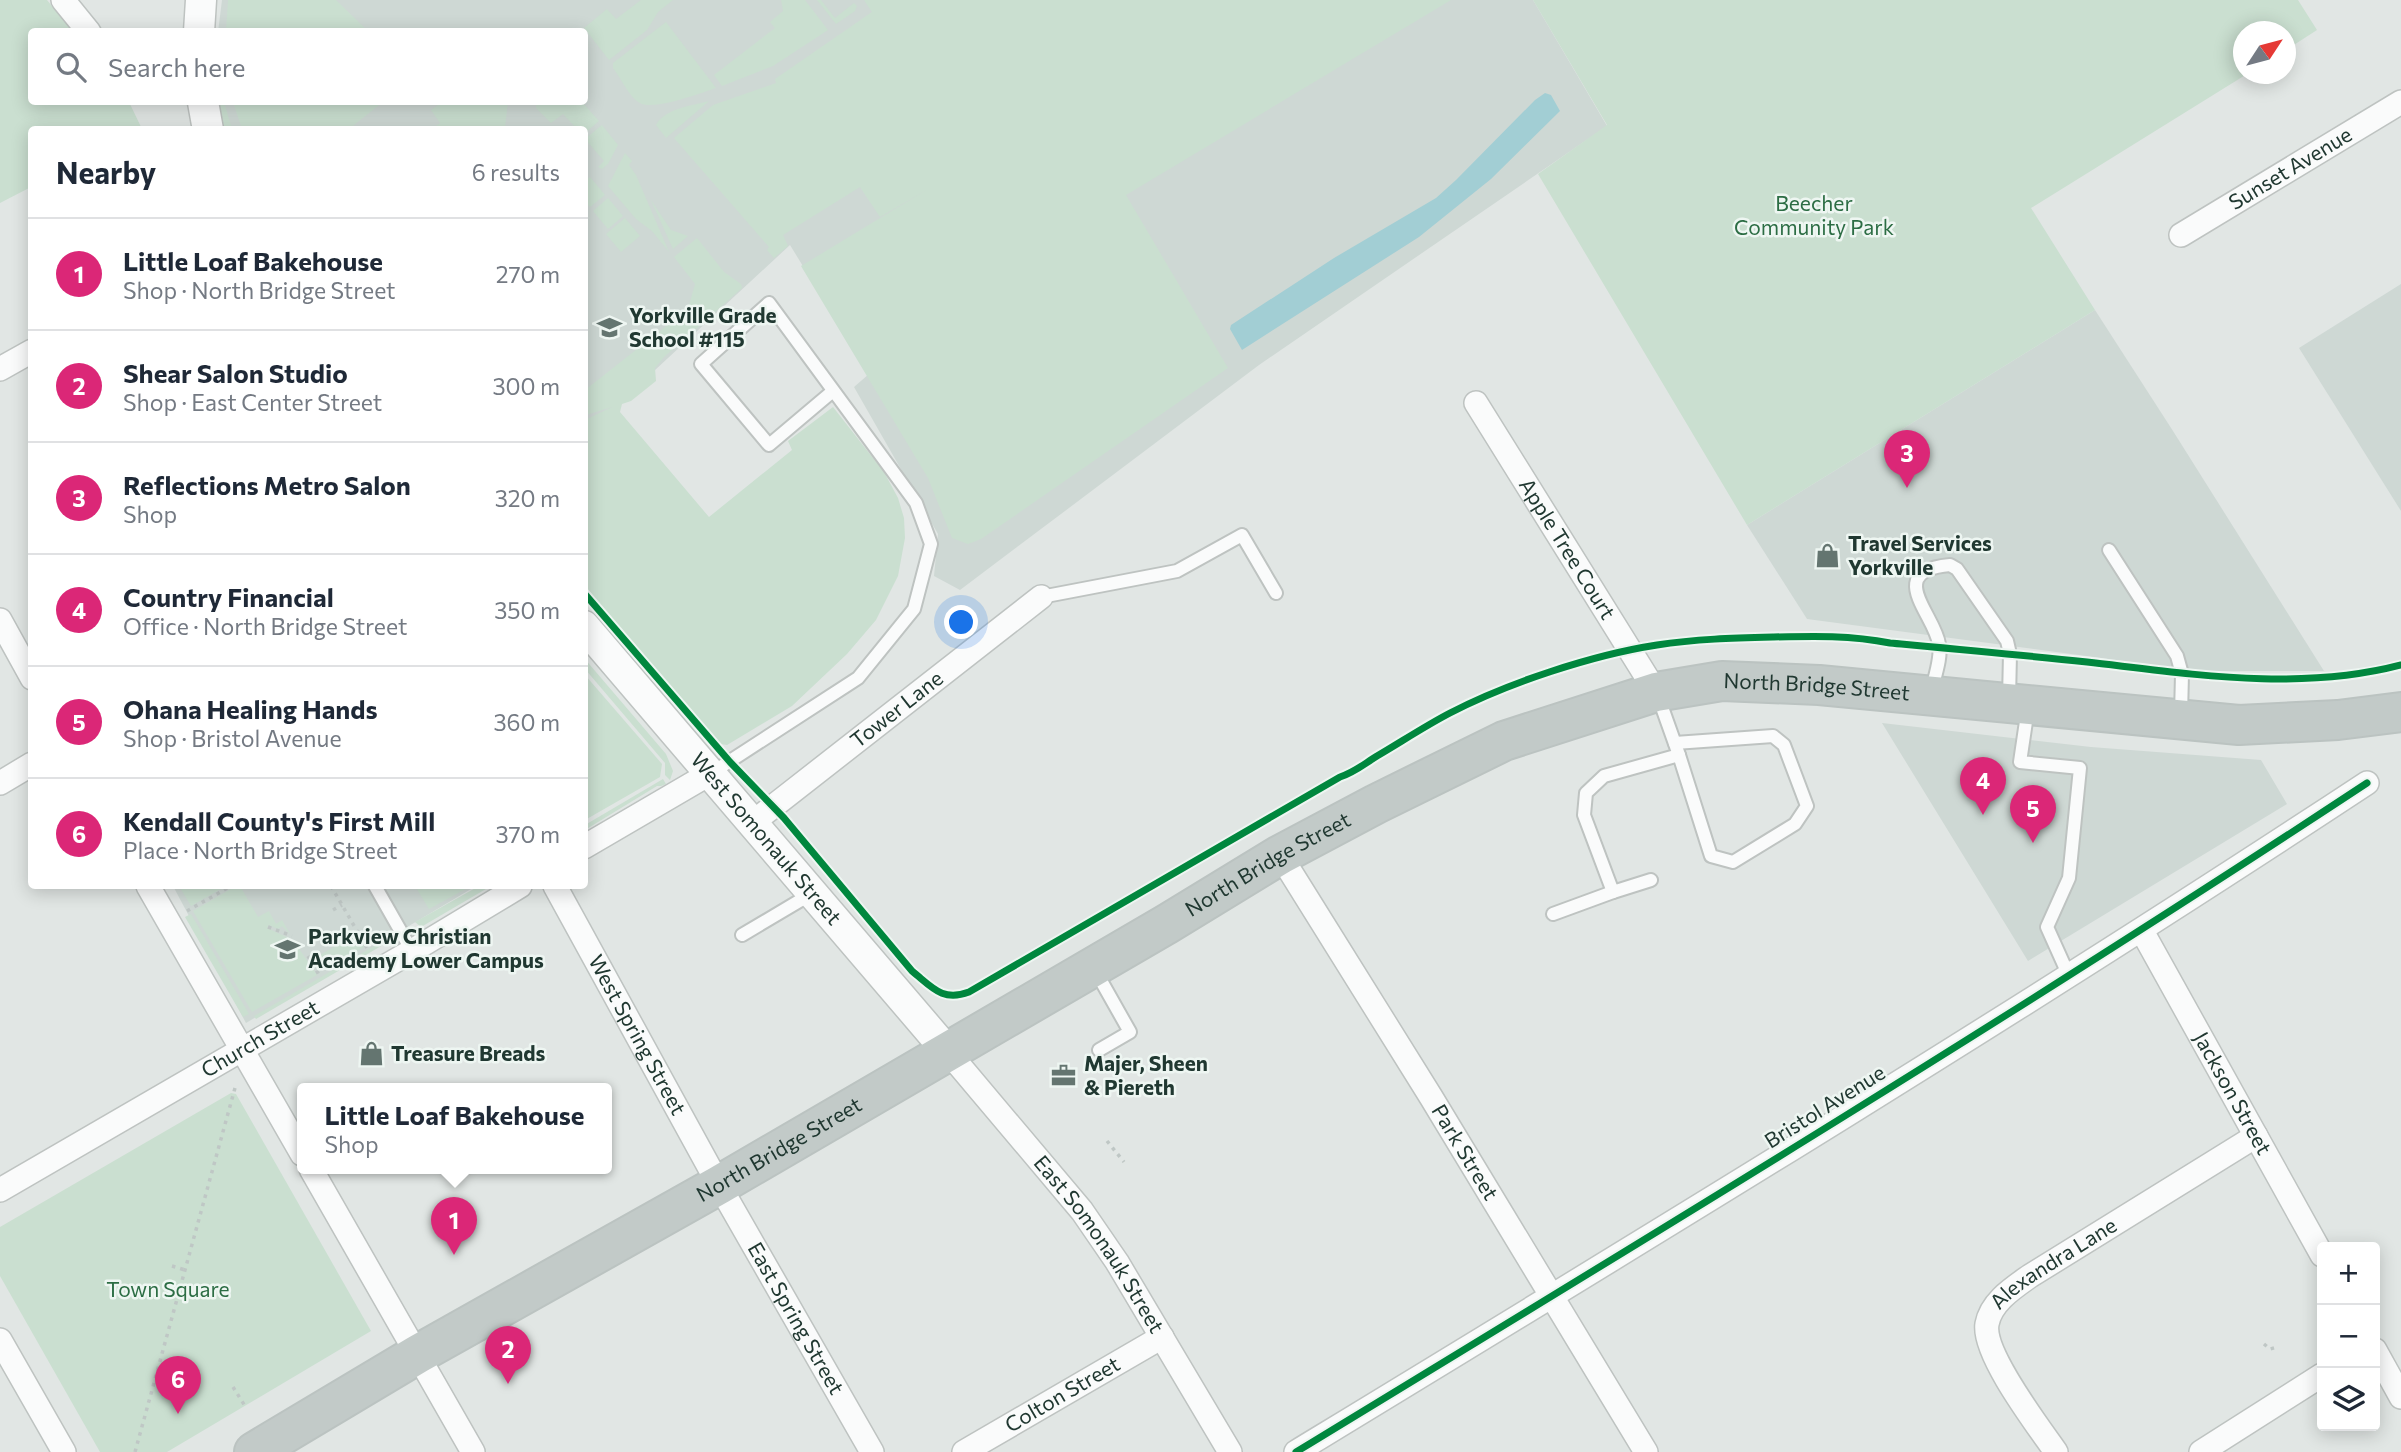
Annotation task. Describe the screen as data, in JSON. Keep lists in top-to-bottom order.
{
  "streets": {
    "highway": ["North Bridge Street"],
    "street": [
      "Sunset Avenue",
      "Apple Tree Court",
      "Tower Lane",
      "West Somonauk Street",
      "West Spring Street",
      "Church Street",
      "Jackson Street",
      "Bristol Avenue",
      "Park Street",
      "East Somonauk Street",
      "Alexandra Lane",
      "East Spring Street",
      "Colton Street"
    ]
  },
  "crossings": [
    ["Apple Tree Court", "North Bridge Street"],
    ["North Bridge Street", "West Somonauk Street"],
    ["North Bridge Street", "West Spring Street"],
    ["North Bridge Street", "Park Street"],
    ["North Bridge Street", "East Somonauk Street"],
    ["North Bridge Street", "East Spring Street"],
    ["Tower Lane", "West Somonauk Street"],
    ["West Somonauk Street", "East Somonauk Street"],
    ["West Spring Street", "East Spring Street"],
    ["Jackson Street", "Bristol Avenue"],
    ["Jackson Street", "Alexandra Lane"],
    ["Bristol Avenue", "Park Street"],
    ["East Somonauk Street", "Colton Street"]
  ],
  "parks": ["Beecher Community Park", "Town Square"],
  "places": {
    "school or university": ["Yorkville Grade School #115", "Parkview Christian Academy Lower Campus"],
    "shop": ["Travel Services Yorkville", "Treasure Breads"],
    "office": ["Majer, Sheen & Piereth"]
  },
  "north": "top right",
  "page": {
    "search": "Search here",
    "heading": ["Nearby", "6 results"],
    "list": [
      {
        "mark": "1",
        "name": "Little Loaf Bakehouse",
        "note": "Shop · North Bridge Street",
        "value": "270 m"
      },
      {
        "mark": "2",
        "name": "Shear Salon Studio",
        "note": "Shop · East Center Street",
        "value": "300 m"
      },
      {
        "mark": "3",
        "name": "Reflections Metro Salon",
        "note": "Shop",
        "value": "320 m"
      },
      {
        "mark": "4",
        "name": "Country Financial",
        "note": "Office · North Bridge Street",
        "value": "350 m"
      },
      {
        "mark": "5",
        "name": "Ohana Healing Hands",
        "note": "Shop · Bristol Avenue",
        "value": "360 m"
      },
      {
        "mark": "6",
        "name": "Kendall County's First Mill",
        "note": "Place · North Bridge Street",
        "value": "370 m"
      }
    ],
    "pins": [
      "3",
      "4",
      "5",
      "1",
      "2",
      "6"
    ],
    "popup": ["Little Loaf Bakehouse", "Shop"],
    "map_buttons": ["+", "−"]
  }
}
